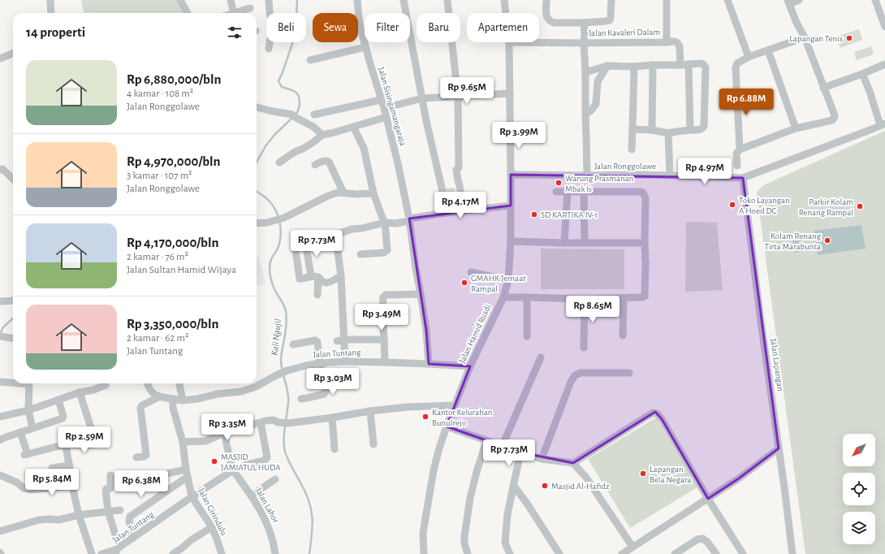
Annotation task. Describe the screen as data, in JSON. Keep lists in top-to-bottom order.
{
  "streets": {
    "street": [
      "Jalan Kavaleri Dalam",
      "Jalan Sisingamangaraja",
      "Jalan Ronggolawe",
      "Jalan Hamid Rusdi",
      "Jalan Tuntang",
      "Jalan Lapangan",
      "Jalan Lahor",
      "Jalan Girindulu"
    ]
  },
  "crossings": [
    ["Jalan Kavaleri Dalam", "Jalan Hamid Rusdi"],
    ["Jalan Sisingamangaraja", "Jalan Tuntang"],
    ["Jalan Ronggolawe", "Jalan Hamid Rusdi"],
    ["Jalan Ronggolawe", "Jalan Lapangan"],
    ["Jalan Hamid Rusdi", "Jalan Tuntang"],
    ["Jalan Tuntang", "Jalan Lahor"],
    ["Jalan Tuntang", "Jalan Girindulu"]
  ],
  "water": ["Kali Ngujil"],
  "places": [
    "Lapangan Tenis",
    "Warung Prasmanan Mbak Is",
    "Toko Layangan A Hoed DC",
    "Parkir Kolam Renang Rampal",
    "SD KARTIKA IV-1",
    "Kolam Renang Tirta Marabunta",
    "GMAHK Jemaat Rampal",
    "Kantor Kelurahan Bunulrejo",
    "MASJID JAMIATUL HUDA",
    "Lapangan Bela Negara",
    "Masjid Al-Hafidz"
  ],
  "north": "bottom left",
  "page": {
    "chip": [
      "Beli",
      "Sewa",
      "Filter",
      "Baru",
      "Apartemen"
    ],
    "heading": "14 properti",
    "list": [
      {
        "name": "Rp 6,880,000/bln",
        "note": "4 kamar · 108 m² · Jalan Ronggolawe"
      },
      {
        "name": "Rp 4,970,000/bln",
        "note": "3 kamar · 107 m² · Jalan Ronggolawe"
      },
      {
        "name": "Rp 4,170,000/bln",
        "note": "2 kamar · 76 m² · Jalan Sultan Hamid Wijaya"
      },
      {
        "name": "Rp 3,350,000/bln",
        "note": "2 kamar · 62 m² · Jalan Tuntang"
      }
    ],
    "price": [
      "Rp 9.65M",
      "Rp 6.88M",
      "Rp 3.99M",
      "Rp 4.97M",
      "Rp 4.17M",
      "Rp 7.73M",
      "Rp 8.65M",
      "Rp 3.49M",
      "Rp 3.03M",
      "Rp 3.35M",
      "Rp 2.59M",
      "Rp 7.73M",
      "Rp 5.84M",
      "Rp 6.38M"
    ]
  }
}
